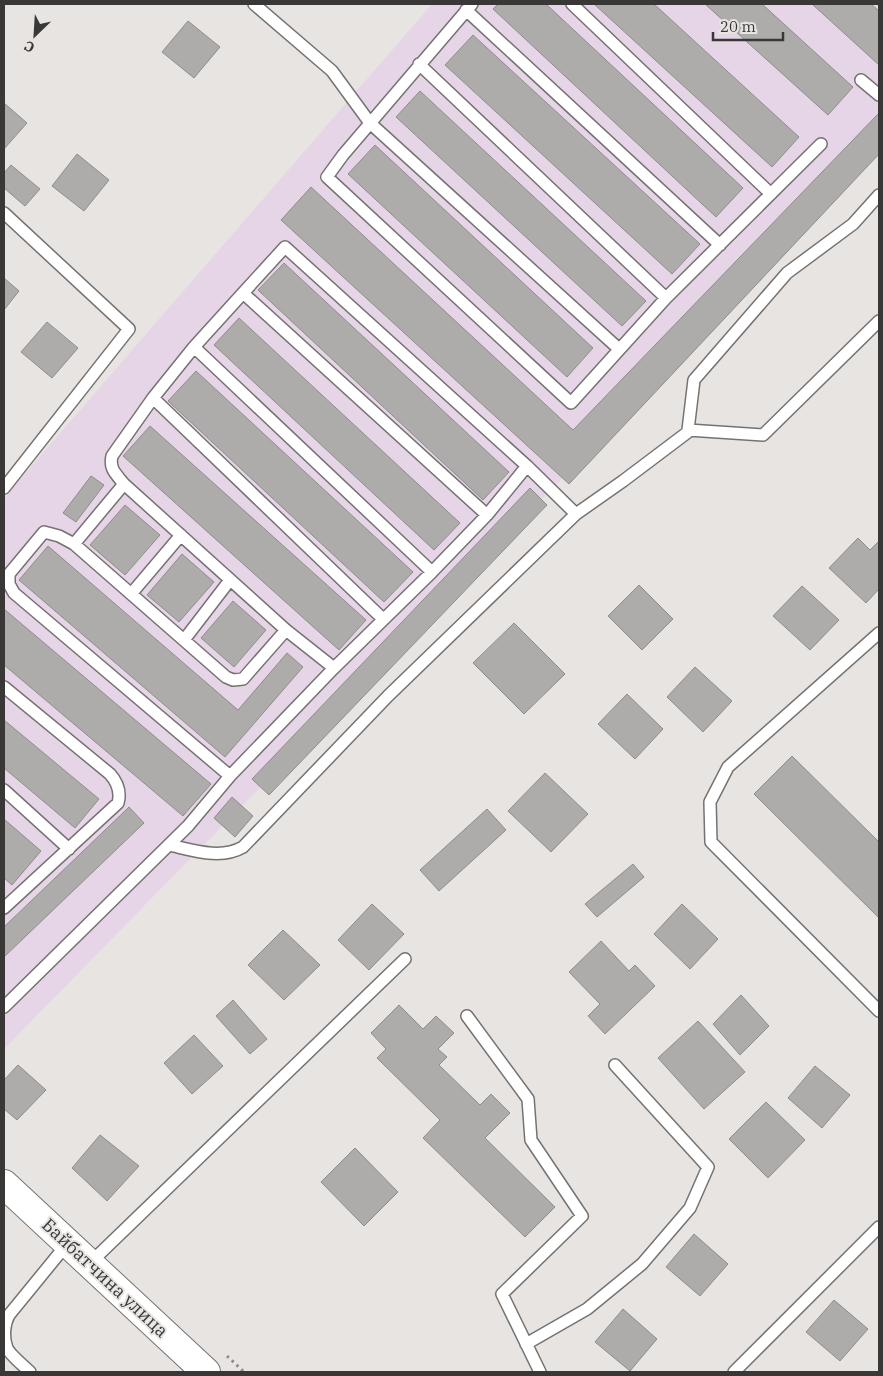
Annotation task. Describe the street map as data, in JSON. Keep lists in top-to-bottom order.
{
  "streets": {
    "street": ["Байбатчина улица"]
  },
  "scale_bar": "20 m",
  "north": "bottom left"
}
